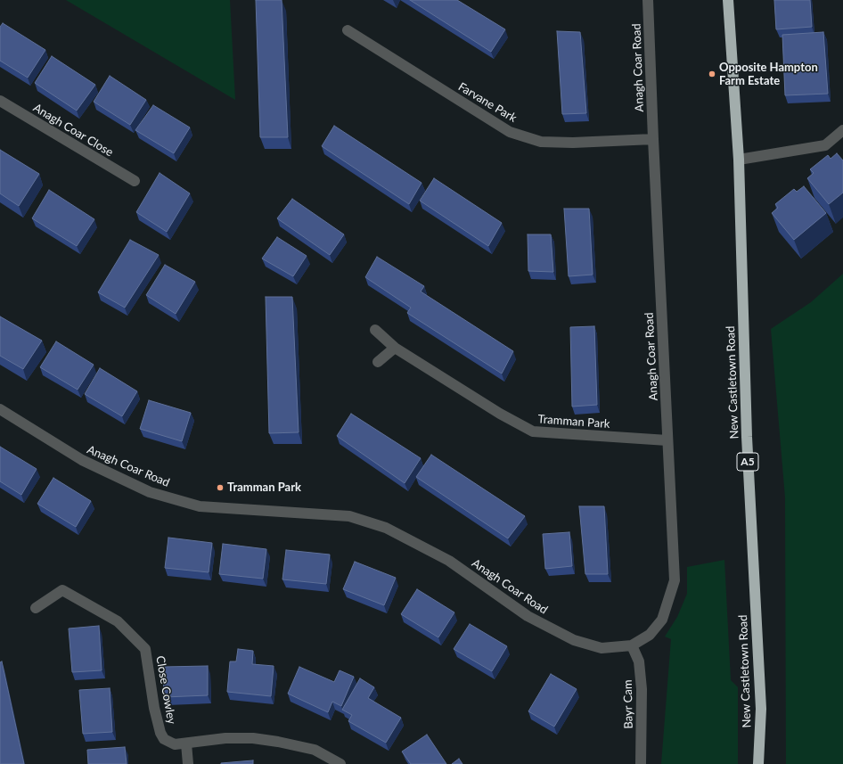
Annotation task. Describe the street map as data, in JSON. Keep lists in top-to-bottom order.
{
  "streets": {
    "highway": ["New Castletown Road", "A5"],
    "street": [
      "Anagh Coar Road",
      "Farvane Park",
      "Anagh Coar Close",
      "Tramman Park",
      "Close Cowley",
      "Bayr Cam"
    ]
  },
  "crossings": [
    ["Anagh Coar Road", "Farvane Park"],
    ["Anagh Coar Road", "Tramman Park"],
    ["Anagh Coar Road", "Bayr Cam"]
  ],
  "places": ["Opposite Hampton Farm Estate", "Tramman Park"]
}
